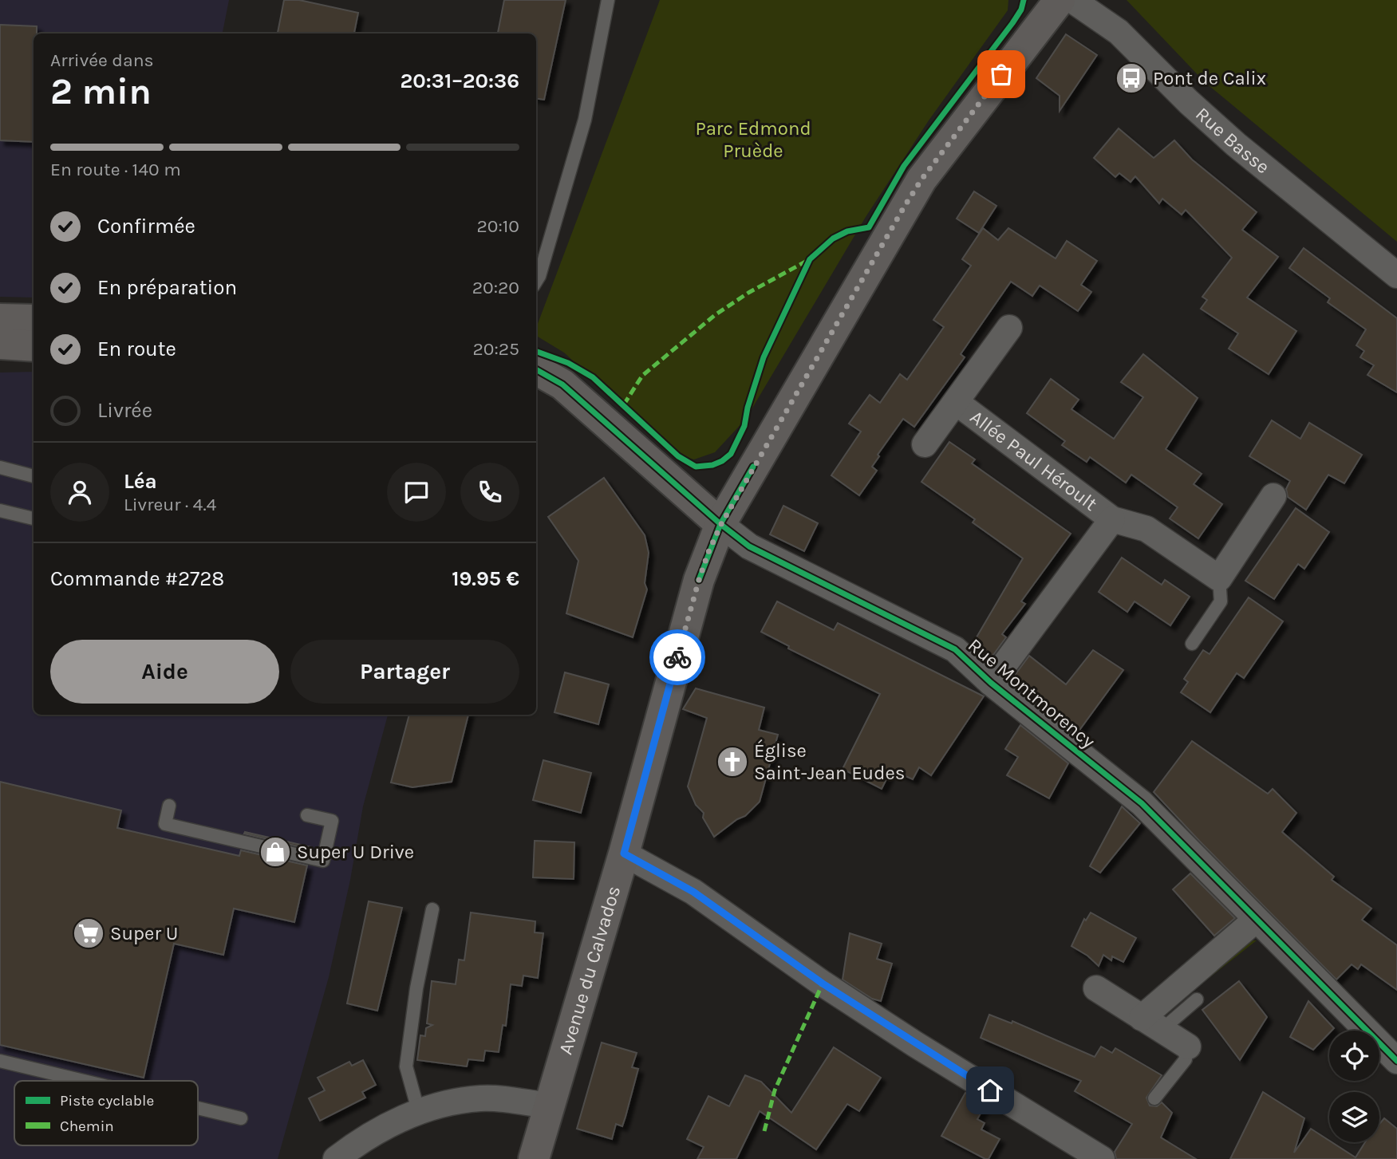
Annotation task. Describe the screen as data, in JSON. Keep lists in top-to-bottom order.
{
  "streets": {
    "street": [
      "Rue Basse",
      "Allée Paul Héroult",
      "Rue Montmorency",
      "Avenue du Calvados"
    ]
  },
  "crossings": [
    ["Allée Paul Héroult", "Rue Montmorency"],
    ["Rue Montmorency", "Avenue du Calvados"]
  ],
  "parks": ["Parc Edmond Pruède"],
  "places": {
    "bus stop": ["Pont de Calix"],
    "church": ["Église Saint-Jean Eudes"],
    "shop": ["Super U Drive"],
    "supermarket": ["Super U"]
  },
  "legend": ["Piste cyclable", "Chemin"],
  "page": {
    "heading": ["2 min", "Arrivée dans", "20:31–20:36"],
    "panel": [
      "Léa",
      "Livreur · 4.4",
      "Commande #2728",
      "19.95 €"
    ],
    "bar": "En route · 140 m",
    "list": [
      ["Confirmée", "20:10"],
      ["En préparation", "20:20"],
      ["En route", "20:25"],
      "Livrée"
    ],
    "buttons": ["Aide", "Partager"]
  }
}
